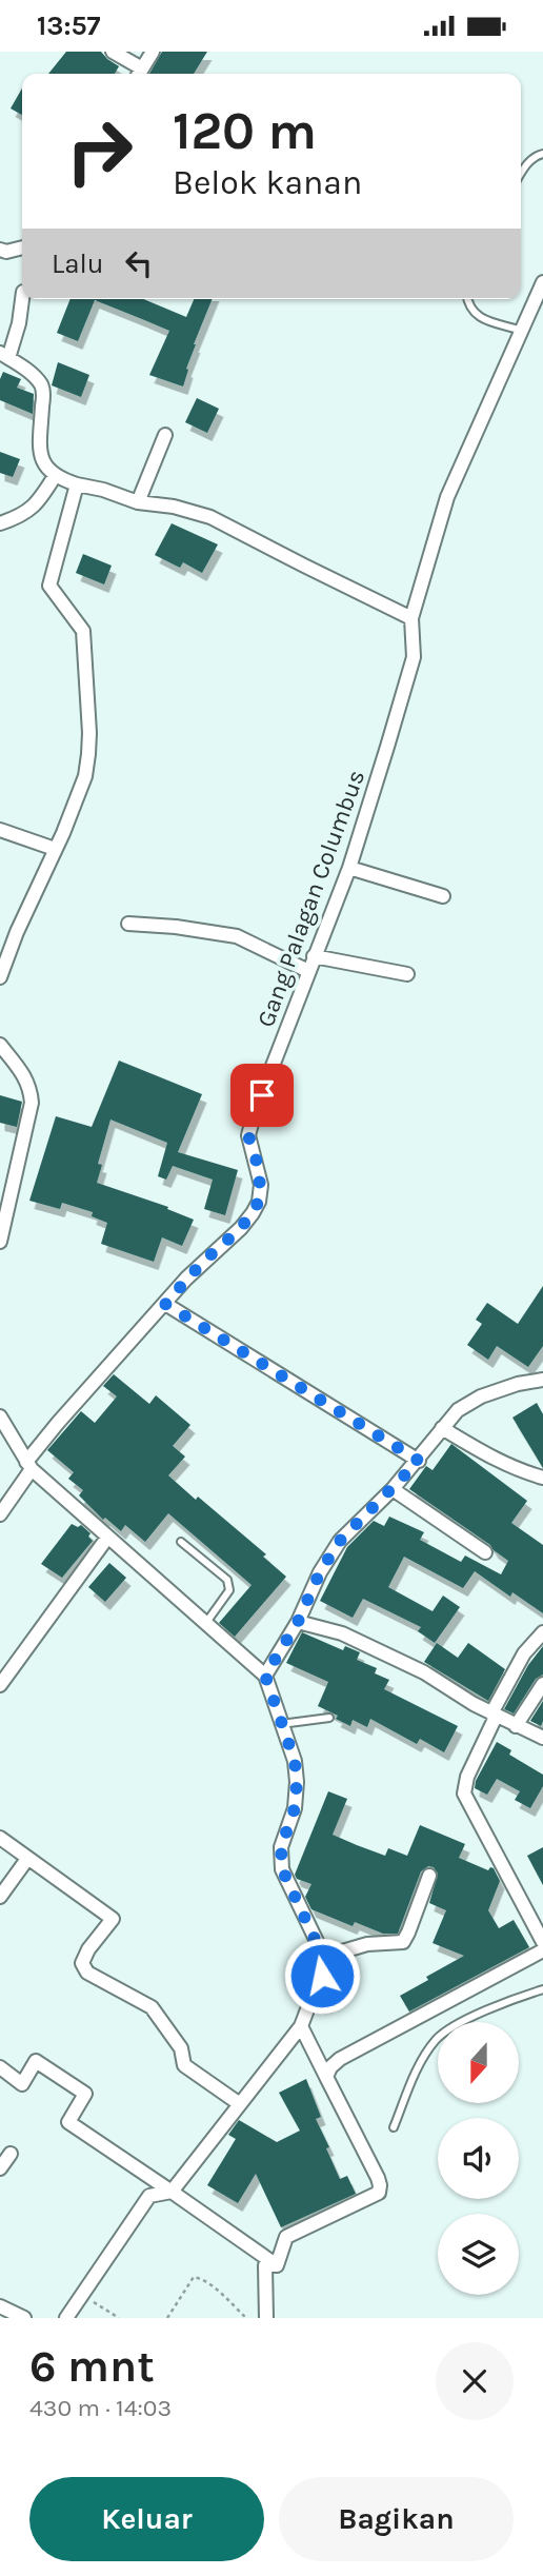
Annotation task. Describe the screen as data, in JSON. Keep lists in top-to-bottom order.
{
  "streets": {
    "street": ["Gang Palagan Columbus"]
  },
  "north": "bottom",
  "page": {
    "status": "13:57",
    "turn": ["120 m", "Belok kanan"],
    "then": "Lalu",
    "heading": ["6 mnt", "430 m · 14:03"],
    "buttons": ["Keluar", "Bagikan"]
  }
}
